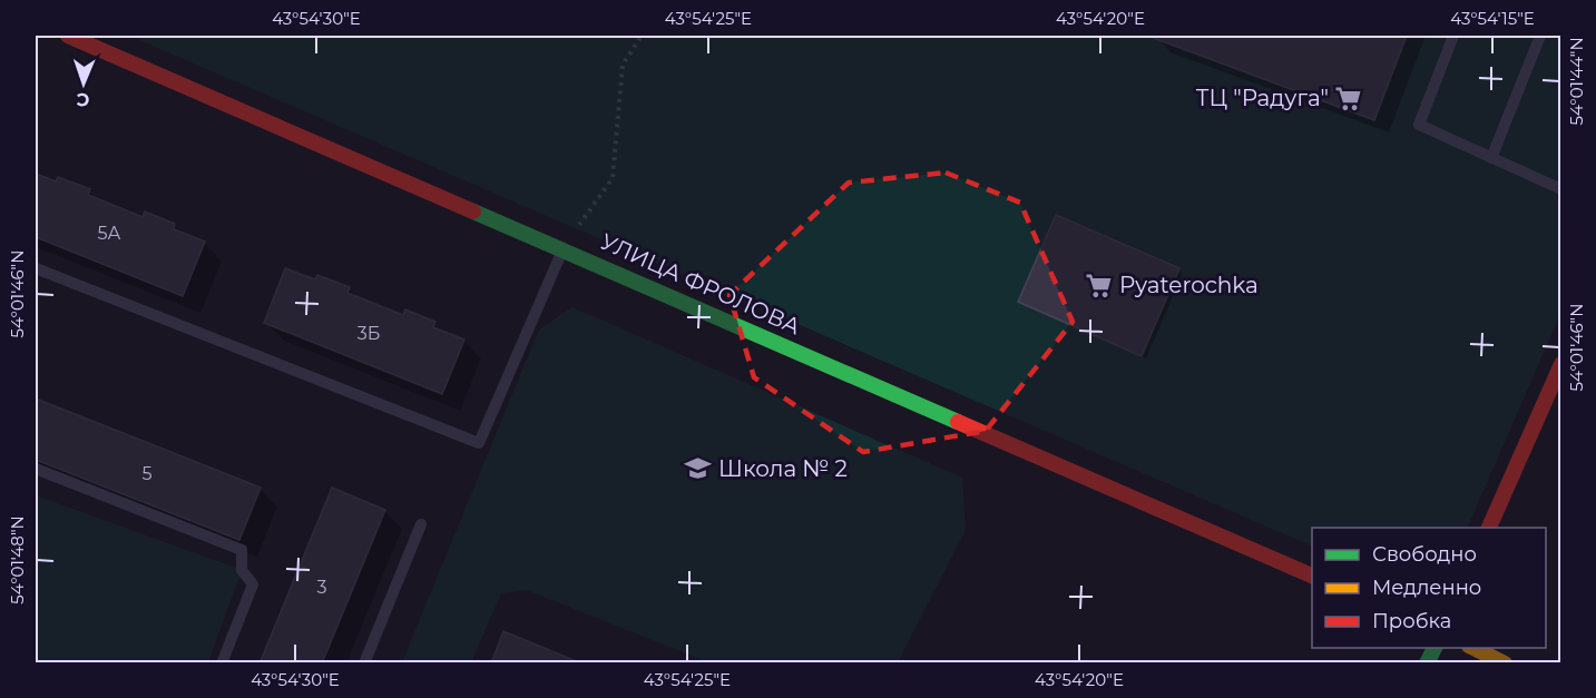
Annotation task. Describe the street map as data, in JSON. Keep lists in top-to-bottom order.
{
  "streets": {
    "street": ["УЛИЦА ФРОЛОВА"]
  },
  "places": {
    "supermarket": ["ТЦ \"Радуга\"", "Pyaterochka"],
    "school or university": ["Школа № 2"]
  },
  "house_numbers": [
    "5А",
    "3Б",
    "5",
    "3"
  ],
  "legend": ["Свободно", "Медленно", "Пробка"],
  "north": "bottom",
  "coordinates": [
    "43°54'30\"E",
    "43°54'25\"E",
    "43°54'20\"E",
    "43°54'15\"E",
    "54°01'44\"N",
    "54°01'46\"N",
    "54°01'48\"N"
  ]
}
